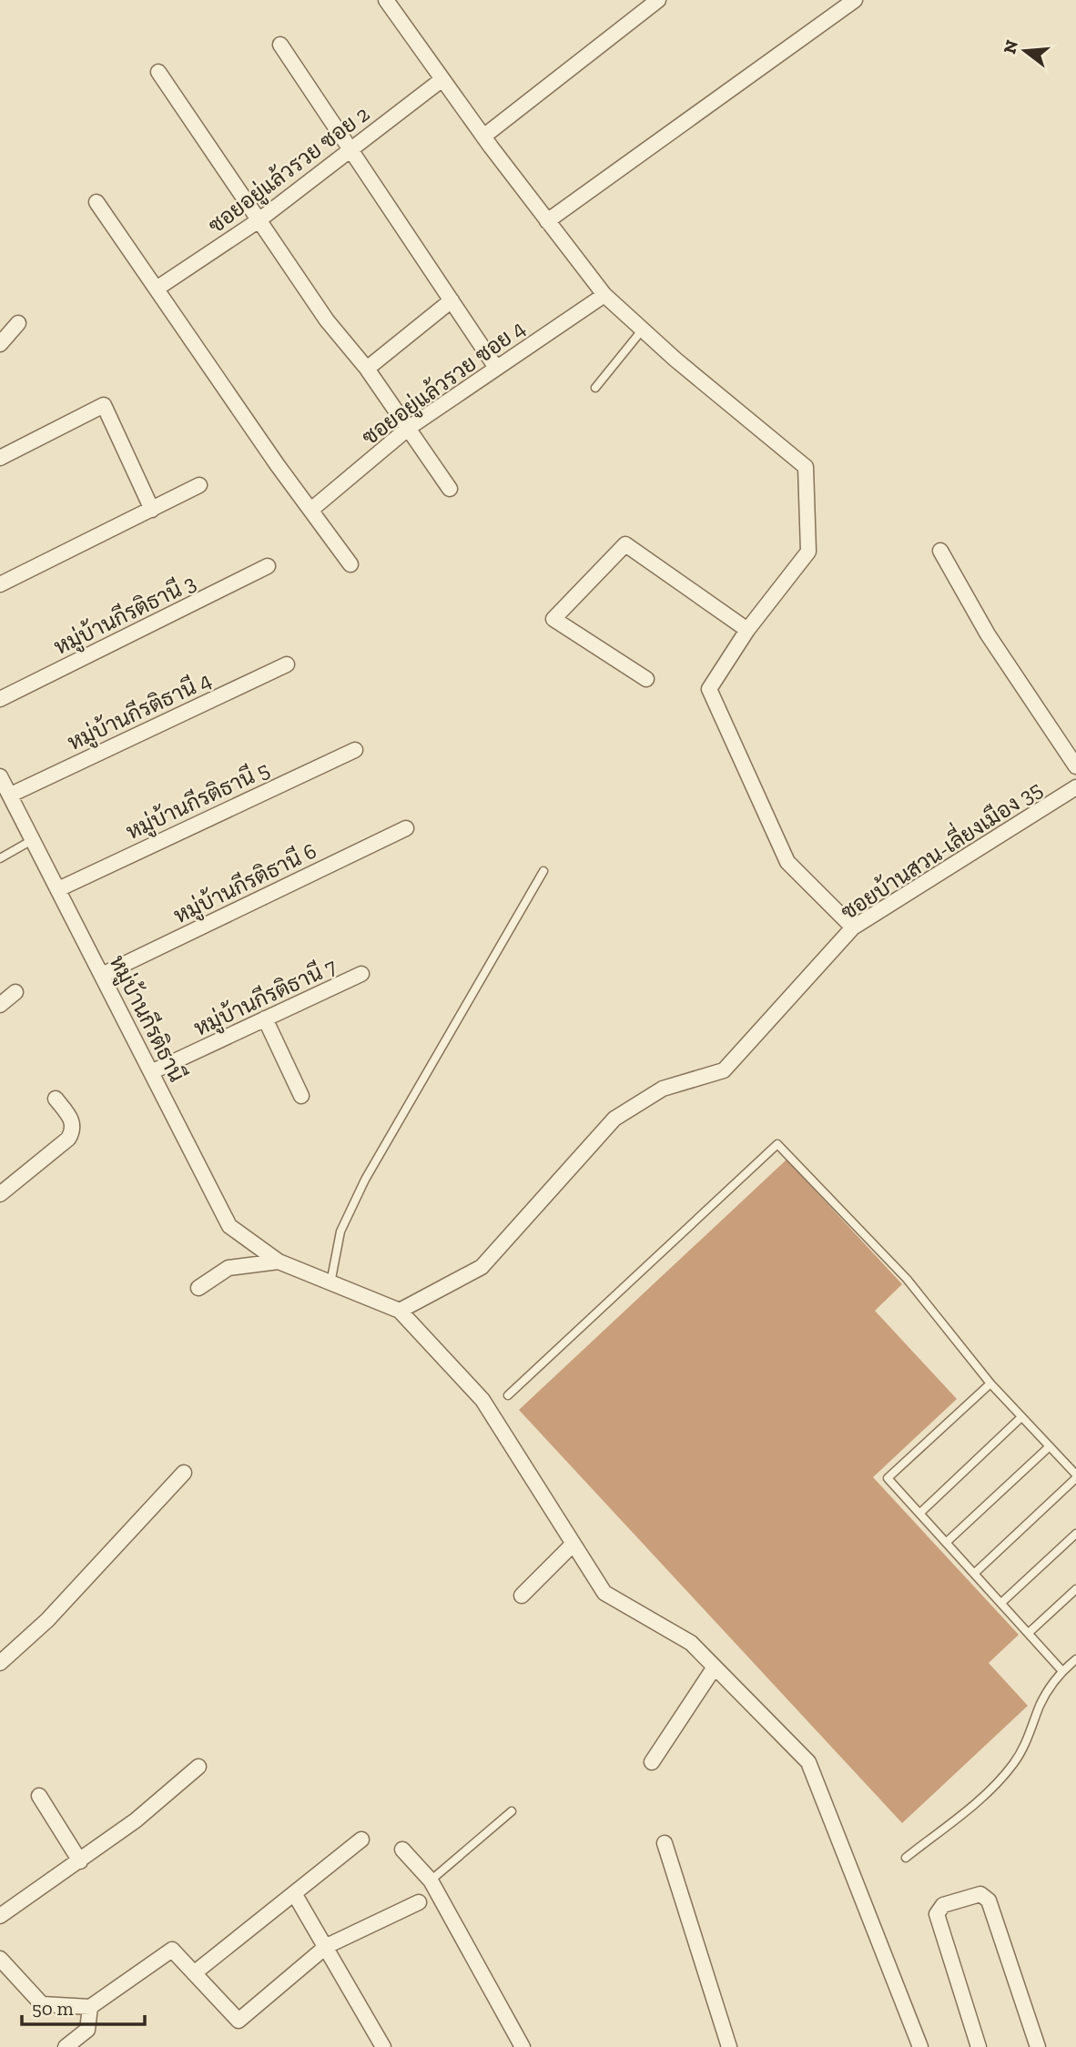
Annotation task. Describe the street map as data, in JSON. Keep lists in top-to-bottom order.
{
  "streets": {
    "street": [
      "ซอยอยู่แล้วรวย ซอย 2",
      "ซอยอยู่แล้วรวย ซอย 4",
      "หมู่บ้านกีรติธานี 3",
      "หมู่บ้านกีรติธานี 4",
      "หมู่บ้านกีรติธานี 5",
      "ซอยบ้านสวน-เลี่ยงเมือง 35",
      "หมู่บ้านกีรติธานี 6",
      "หมู่บ้านกีรติธานี 7",
      "หมู่บ้านกีรติธานี"
    ]
  },
  "crossings": [
    ["หมู่บ้านกีรติธานี 4", "หมู่บ้านกีรติธานี"],
    ["หมู่บ้านกีรติธานี 5", "หมู่บ้านกีรติธานี"],
    ["ซอยบ้านสวน-เลี่ยงเมือง 35", "หมู่บ้านกีรติธานี"],
    ["หมู่บ้านกีรติธานี 6", "หมู่บ้านกีรติธานี"],
    ["หมู่บ้านกีรติธานี 7", "หมู่บ้านกีรติธานี"]
  ],
  "scale_bar": "50 m",
  "north": "left"
}
